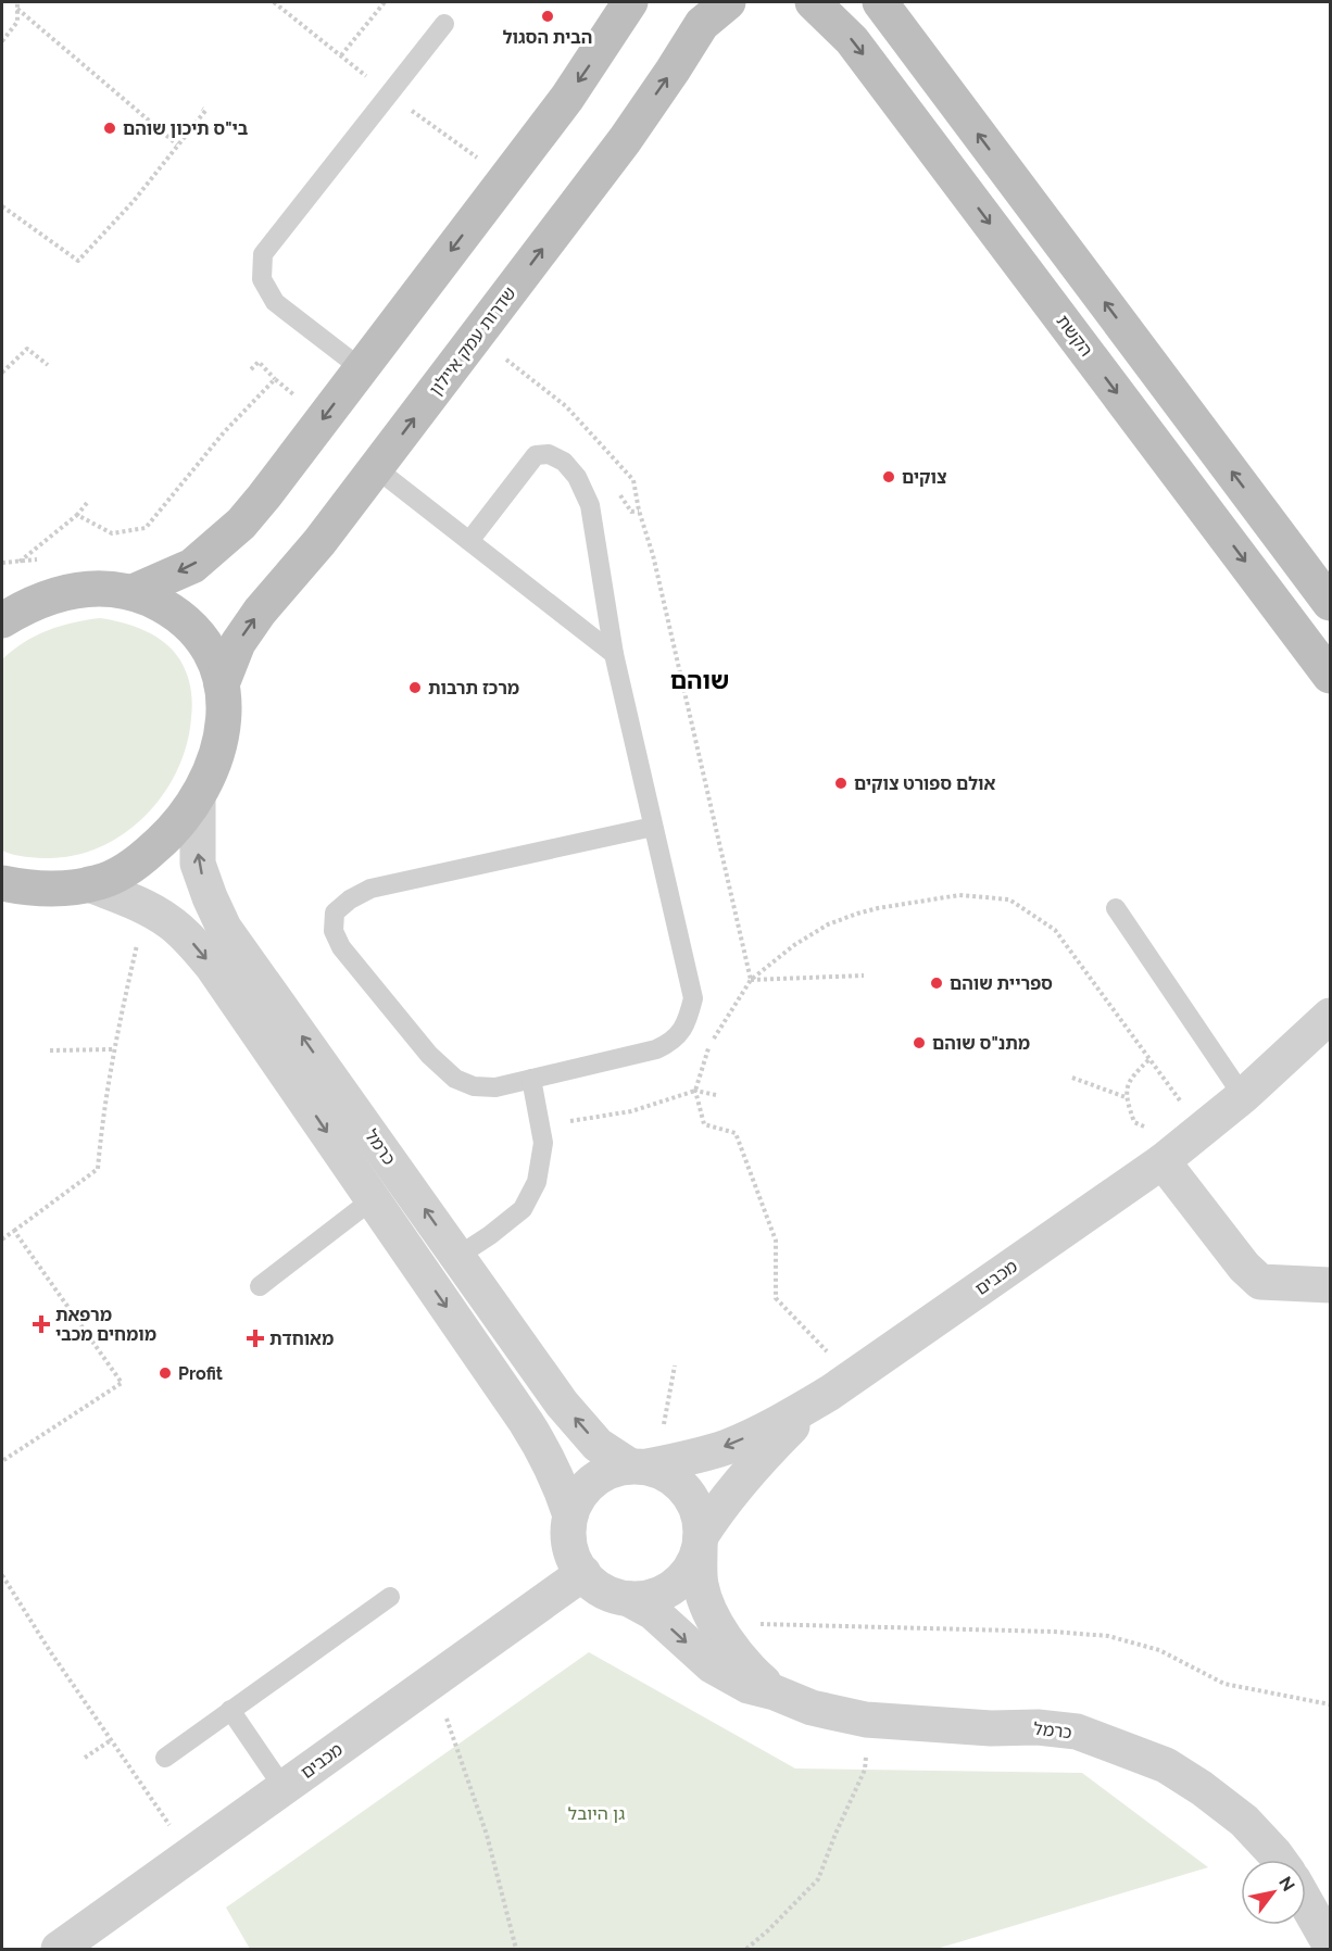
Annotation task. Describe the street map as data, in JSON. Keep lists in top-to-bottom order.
{
  "streets": {
    "main road": ["הקשת", "שדרות עמק איילון"],
    "street": ["כרמל", "מכבים"]
  },
  "crossings": [
    ["כרמל", "מכבים"]
  ],
  "districts": ["שוהם"],
  "parks": ["גן היובל"],
  "places": {
    "other": [
      "הבית הסגול",
      "בי\"ס תיכון שוהם",
      "צוקים",
      "מרכז תרבות",
      "אולם ספורט צוקים",
      "ספריית שוהם",
      "מתנ\"ס שוהם",
      "Profit"
    ],
    "health": ["מרפאת מומחים מכבי", "מאוחדת"]
  },
  "north": "top right"
}
